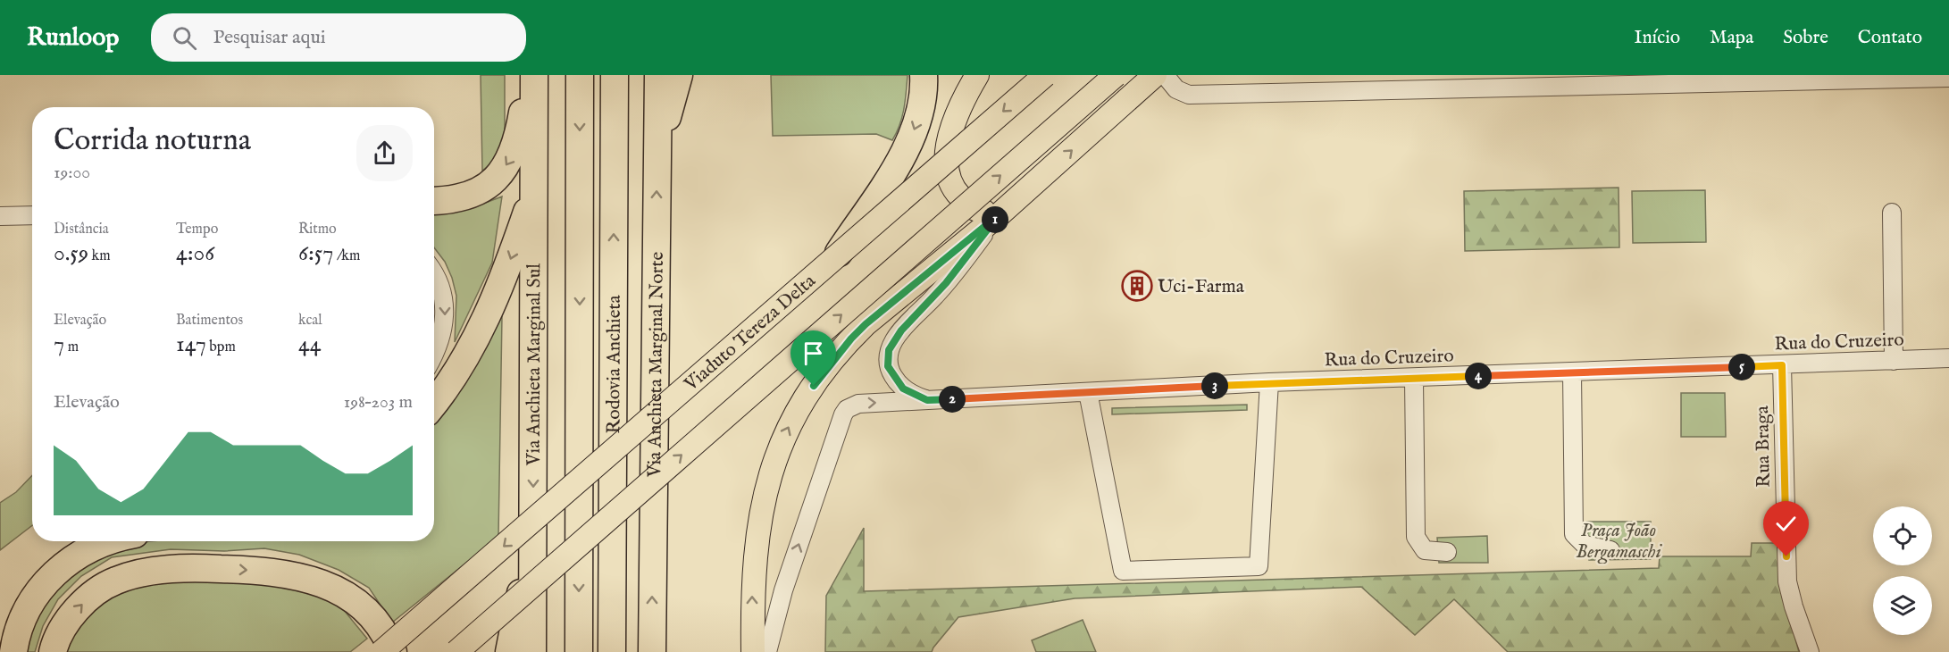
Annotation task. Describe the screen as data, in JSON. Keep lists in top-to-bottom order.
{
  "streets": {
    "highway": ["Via Anchieta Marginal Sul", "Rodovia Anchieta", "Via Anchieta Marginal Norte"],
    "main road": ["Viaduto Tereza Delta"],
    "street": ["Rua do Cruzeiro", "Rua Braga"]
  },
  "crossings": [
    ["Rua do Cruzeiro", "Rua Braga"]
  ],
  "parks": ["Praça João Bergamaschi"],
  "places": {
    "building": ["Uci-Farma"]
  },
  "page": {
    "header": "Runloop",
    "search": "Pesquisar aqui",
    "nav": [
      "Início",
      "Mapa",
      "Sobre",
      "Contato"
    ],
    "heading": ["Corrida noturna", "19:00"],
    "stats": [
      ["Distância", "0.59 km"],
      ["Tempo", "4:06"],
      ["Ritmo", "6:57 /km"],
      ["Elevação", "7 m"],
      ["Batimentos", "147 bpm"],
      ["kcal", "44"]
    ],
    "pins": [
      "1",
      "5",
      "4",
      "3",
      "2"
    ],
    "chart": ["Elevação", "198–203 m"]
  }
}
